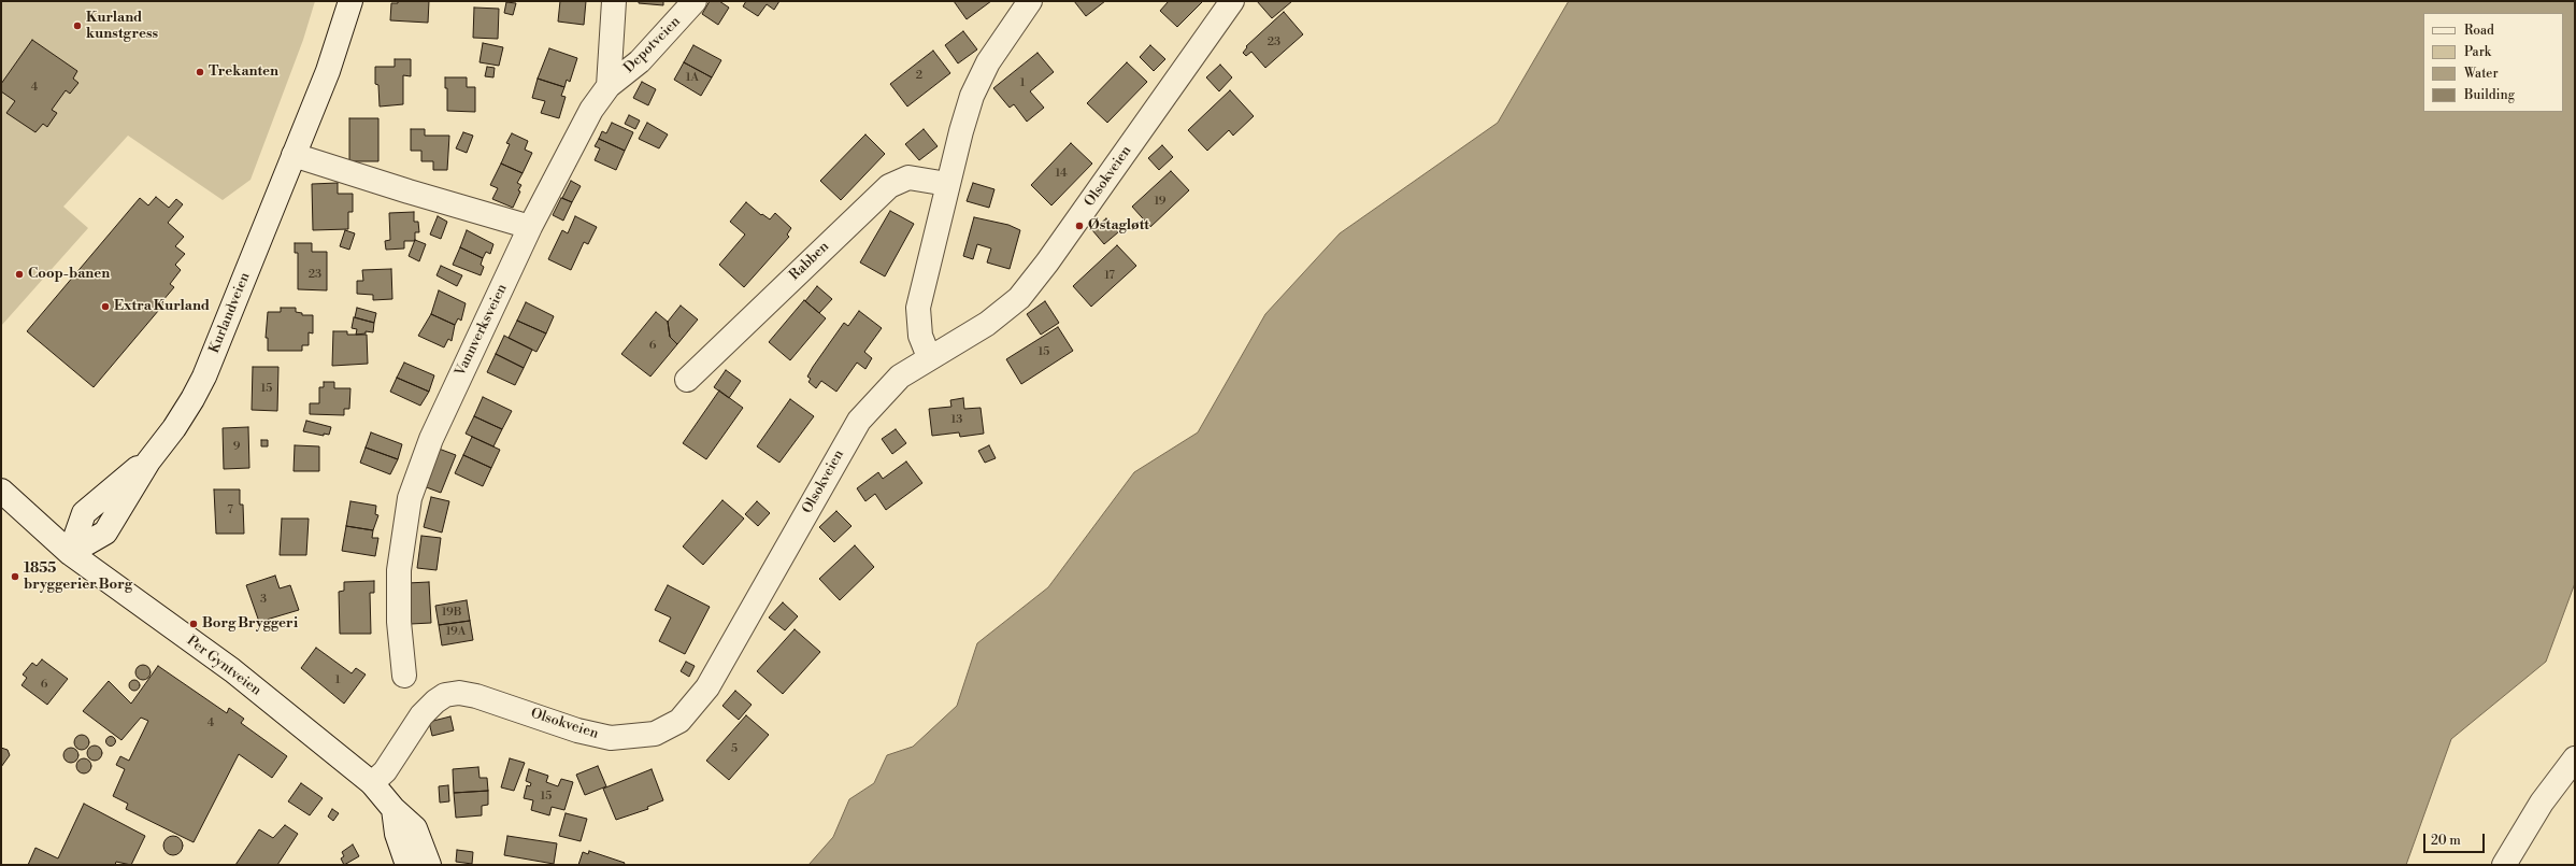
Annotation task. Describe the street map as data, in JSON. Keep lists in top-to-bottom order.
{
  "streets": {
    "street": [
      "Depotveien",
      "Olsokveien",
      "Rabben",
      "Kurlandveien",
      "Vannverksveien",
      "Per Gyntveien"
    ]
  },
  "crossings": [
    ["Depotveien", "Vannverksveien"],
    ["Olsokveien", "Per Gyntveien"],
    ["Kurlandveien", "Per Gyntveien"]
  ],
  "places": [
    "Kurland kunstgress",
    "Trekanten",
    "Østagløtt",
    "Coop-banen",
    "Extra Kurland",
    "1855 bryggerier Borg",
    "Borg Bryggeri"
  ],
  "house_numbers": [
    "23",
    "2",
    "1A",
    "1",
    "4",
    "14",
    "19",
    "23",
    "17",
    "6",
    "15",
    "15",
    "13",
    "9",
    "7",
    "3",
    "19B",
    "19A",
    "1",
    "6",
    "4",
    "5",
    "15"
  ],
  "legend": [
    "Road",
    "Park",
    "Water",
    "Building"
  ],
  "scale_bar": "20 m"
}
